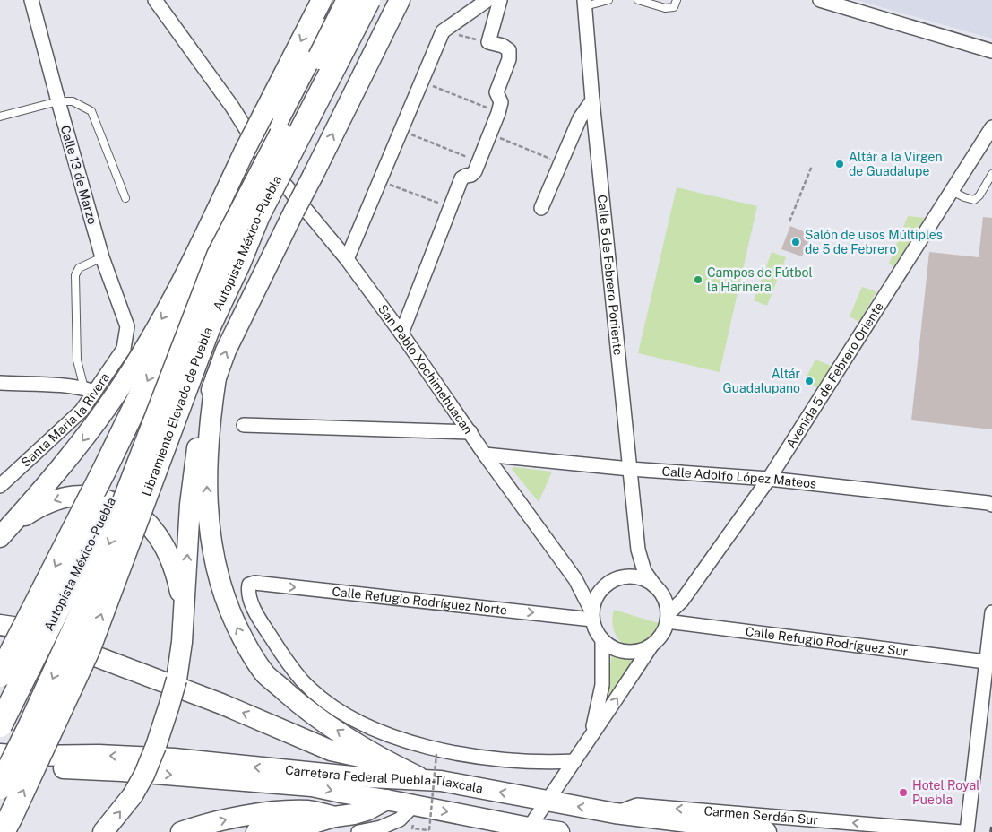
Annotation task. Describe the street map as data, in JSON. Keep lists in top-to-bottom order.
{
  "streets": {
    "highway": ["Autopista México-Puebla", "Libramiento Elevado de Puebla"],
    "main road": ["Carretera Federal Puebla-Tlaxcala"],
    "street": [
      "Calle 13 de Marzo",
      "Calle 5 de Febrero Poniente",
      "San Pablo Xochimehuacan",
      "Avenida 5 de Febrero Oriente",
      "Santa María la Rivera",
      "Calle Adolfo López Mateos",
      "Calle Refugio Rodríguez Norte",
      "Calle Refugio Rodríguez Sur",
      "Carmen Serdán Sur"
    ]
  },
  "crossings": [
    ["Calle 13 de Marzo", "Santa María la Rivera"],
    ["Autopista México-Puebla", "San Pablo Xochimehuacan"],
    ["Calle 5 de Febrero Poniente", "San Pablo Xochimehuacan"],
    ["Calle 5 de Febrero Poniente", "Avenida 5 de Febrero Oriente"],
    ["Calle 5 de Febrero Poniente", "Calle Adolfo López Mateos"],
    ["Calle 5 de Febrero Poniente", "Calle Refugio Rodríguez Norte"],
    ["Calle 5 de Febrero Poniente", "Calle Refugio Rodríguez Sur"],
    ["San Pablo Xochimehuacan", "Avenida 5 de Febrero Oriente"],
    ["San Pablo Xochimehuacan", "Calle Adolfo López Mateos"],
    ["San Pablo Xochimehuacan", "Calle Refugio Rodríguez Norte"],
    ["San Pablo Xochimehuacan", "Calle Refugio Rodríguez Sur"],
    ["Avenida 5 de Febrero Oriente", "Calle Adolfo López Mateos"],
    ["Avenida 5 de Febrero Oriente", "Calle Refugio Rodríguez Norte"],
    ["Avenida 5 de Febrero Oriente", "Calle Refugio Rodríguez Sur"],
    ["Calle Refugio Rodríguez Norte", "Calle Refugio Rodríguez Sur"],
    ["Carretera Federal Puebla-Tlaxcala", "Carmen Serdán Sur"]
  ],
  "one_way": ["Carmen Serdán Sur"],
  "places": [
    "Altár a la Virgen de Guadalupe",
    "Salón de usos Múltiples de 5 de Febrero",
    "Campos de Fútbol la Harinera",
    "Altár Guadalupano",
    "Hotel Royal Puebla"
  ]
}
